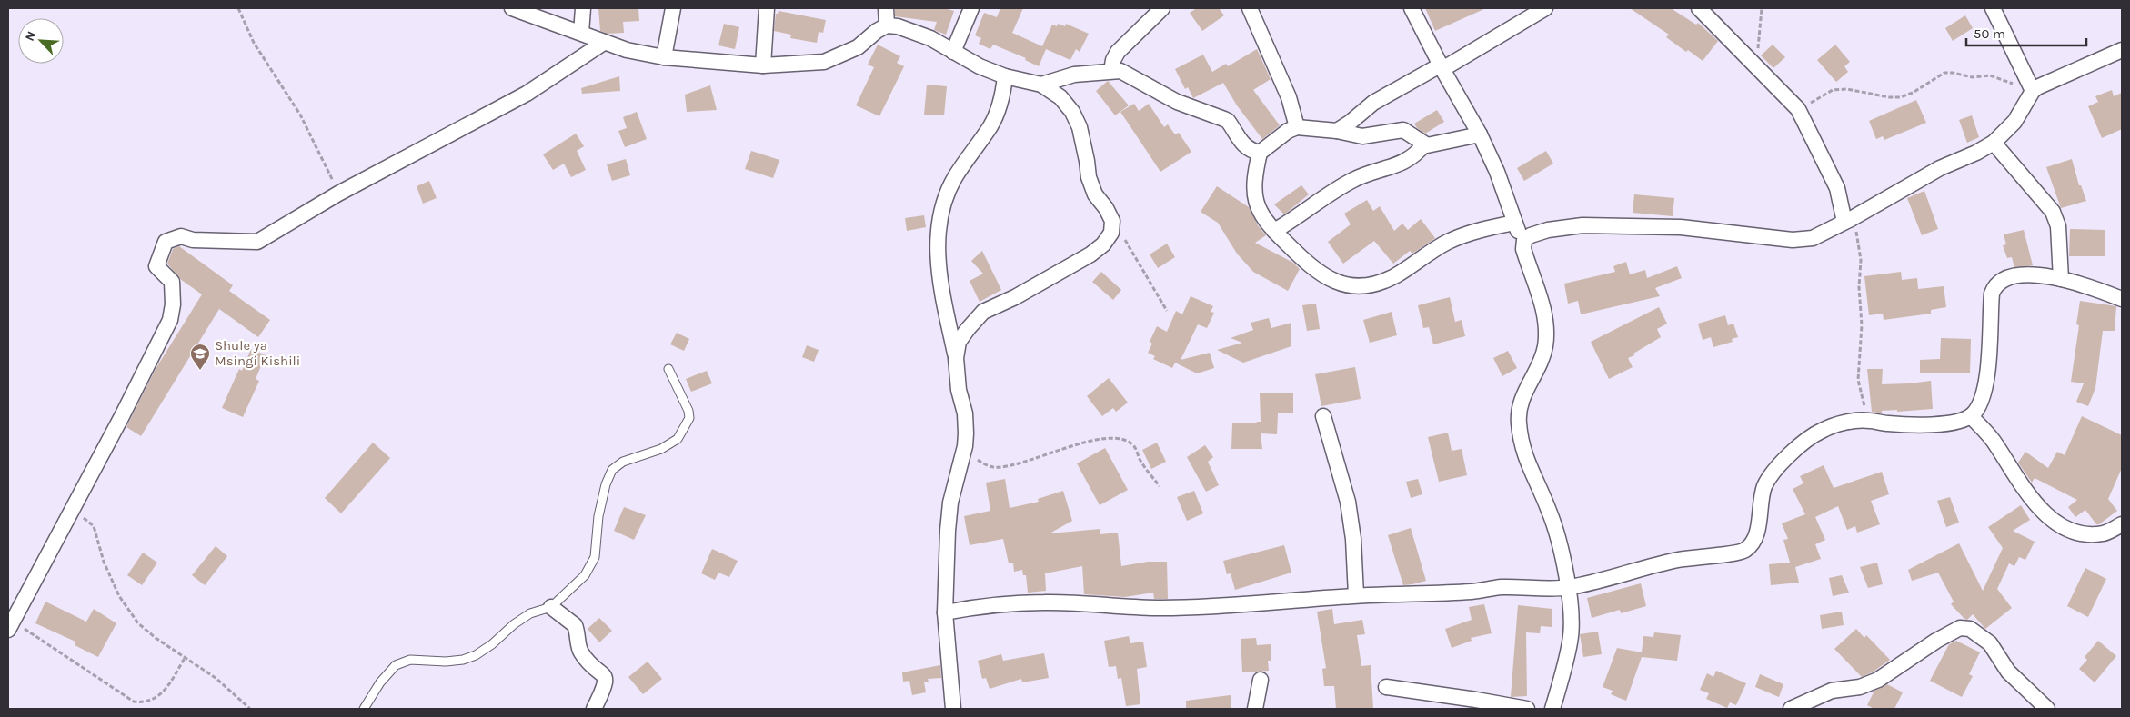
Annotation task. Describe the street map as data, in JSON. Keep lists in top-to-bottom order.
{
  "places": {
    "school or university": ["Shule ya Msingi Kishili"]
  },
  "scale_bar": "50 m",
  "north": "top left"
}
